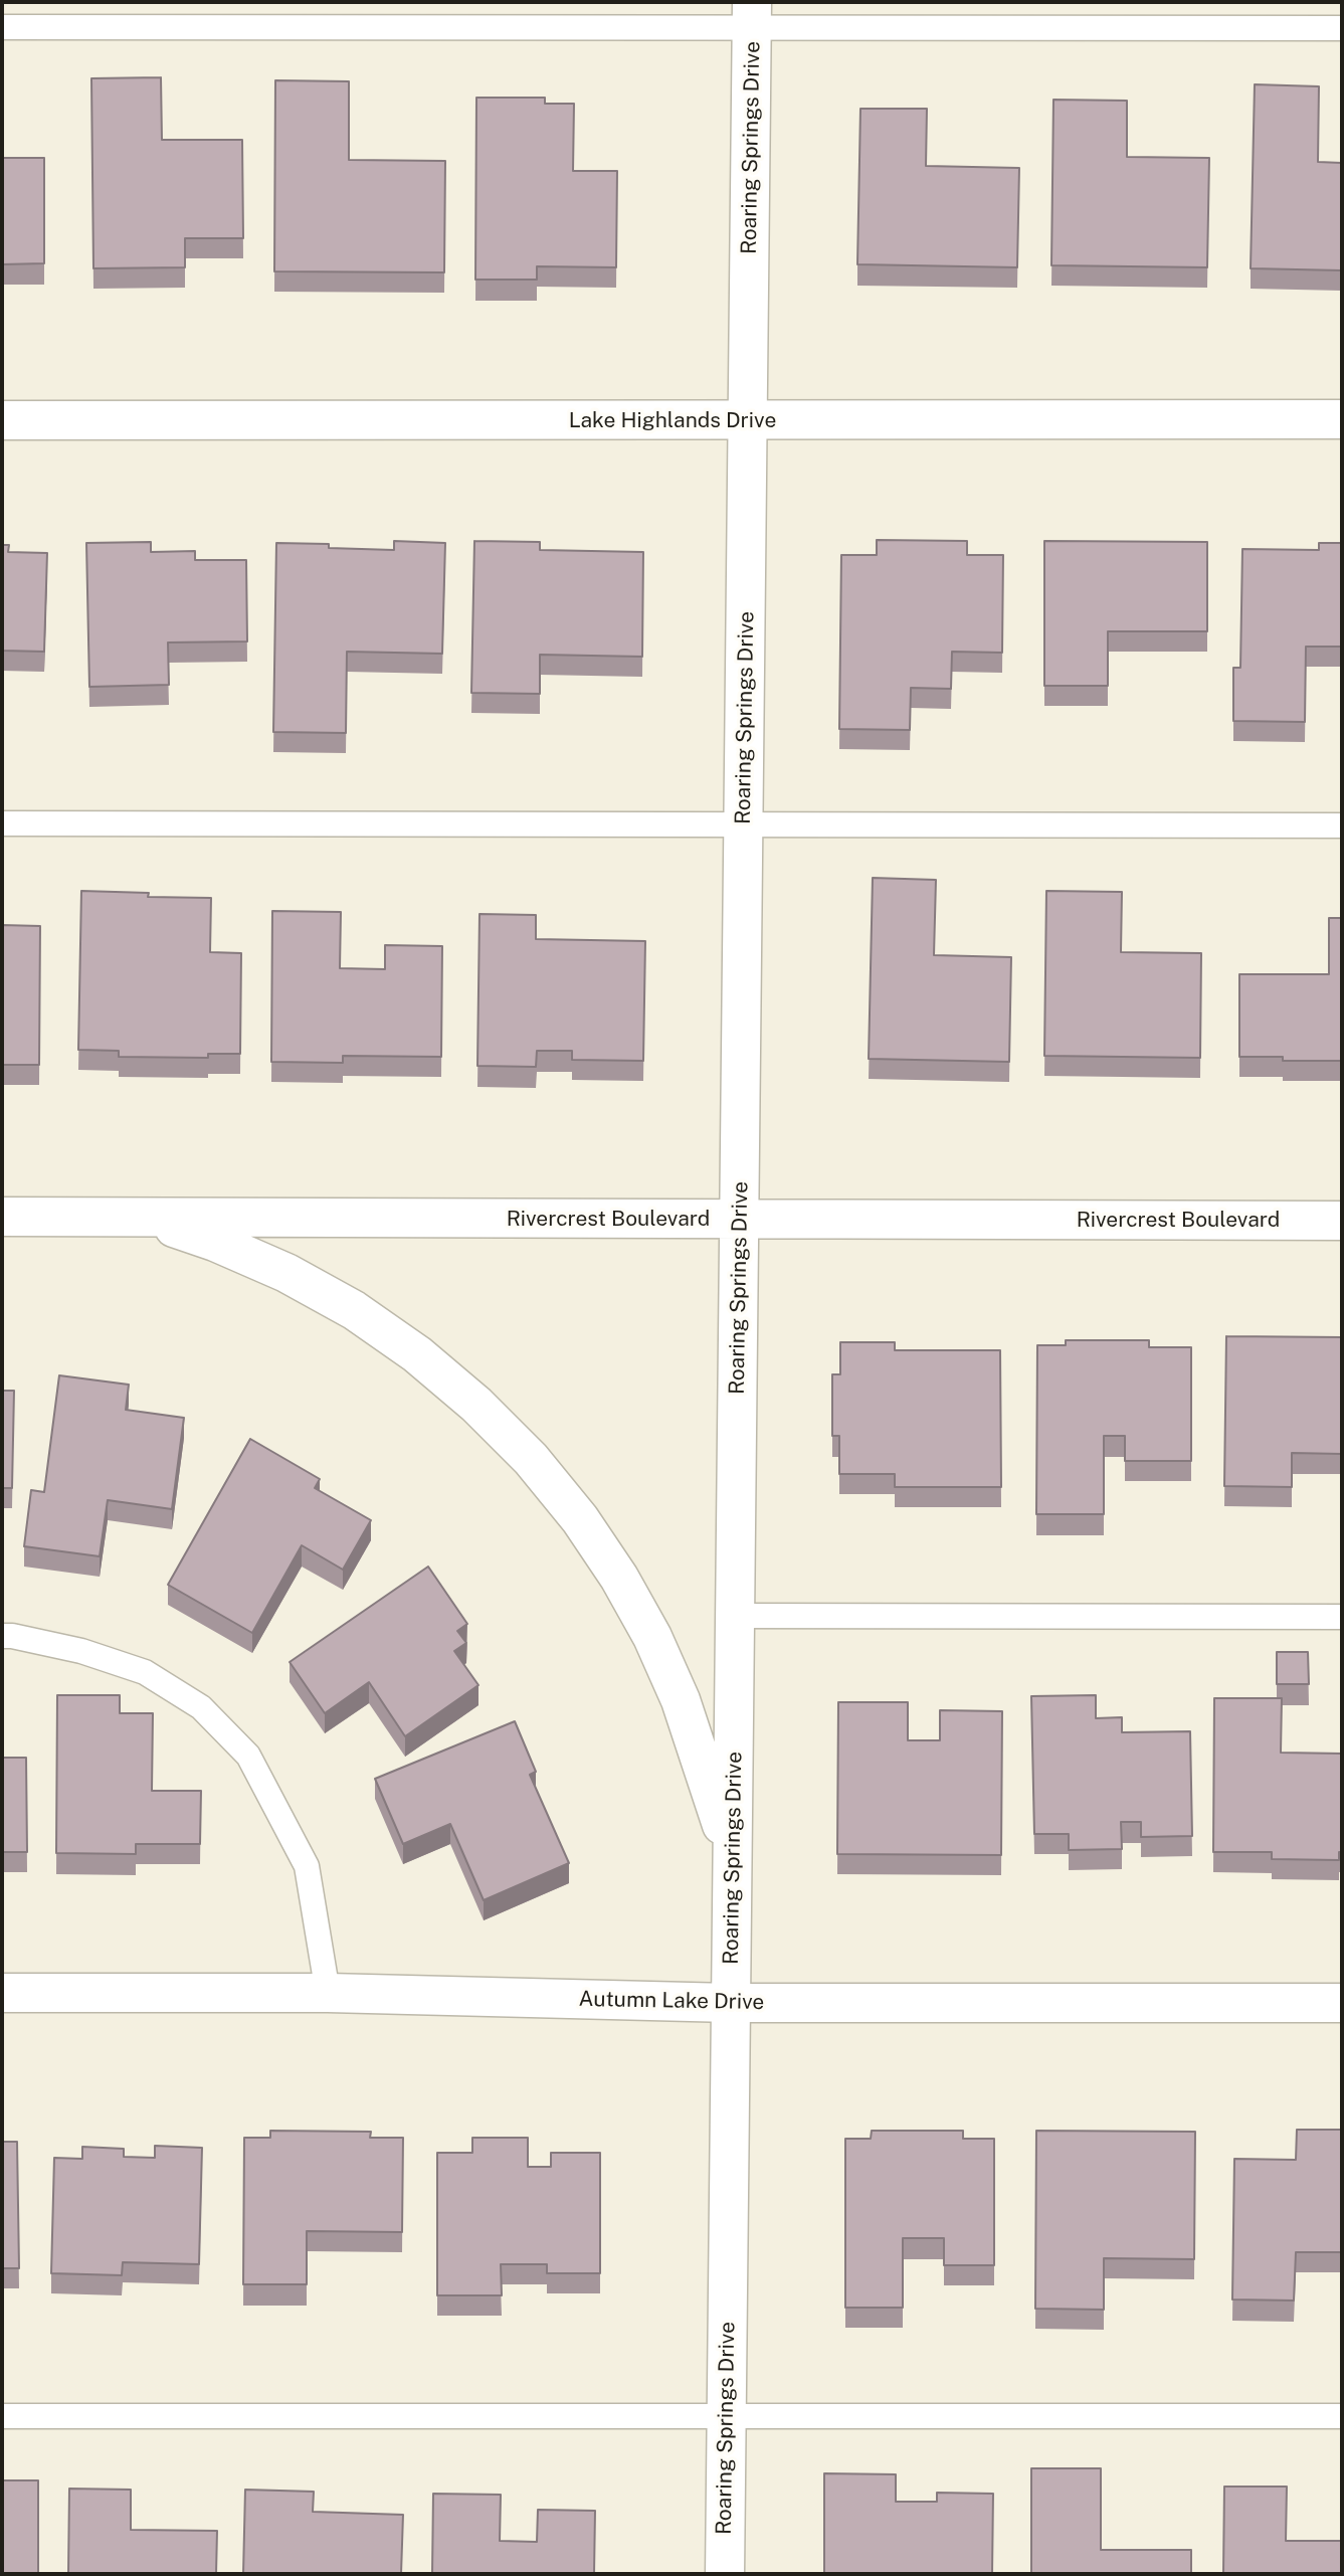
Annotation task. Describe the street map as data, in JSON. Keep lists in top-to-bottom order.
{
  "streets": {
    "street": [
      "Roaring Springs Drive",
      "Lake Highlands Drive",
      "Rivercrest Boulevard",
      "Autumn Lake Drive"
    ]
  },
  "crossings": [
    ["Roaring Springs Drive", "Lake Highlands Drive"],
    ["Roaring Springs Drive", "Rivercrest Boulevard"],
    ["Roaring Springs Drive", "Autumn Lake Drive"]
  ]
}
